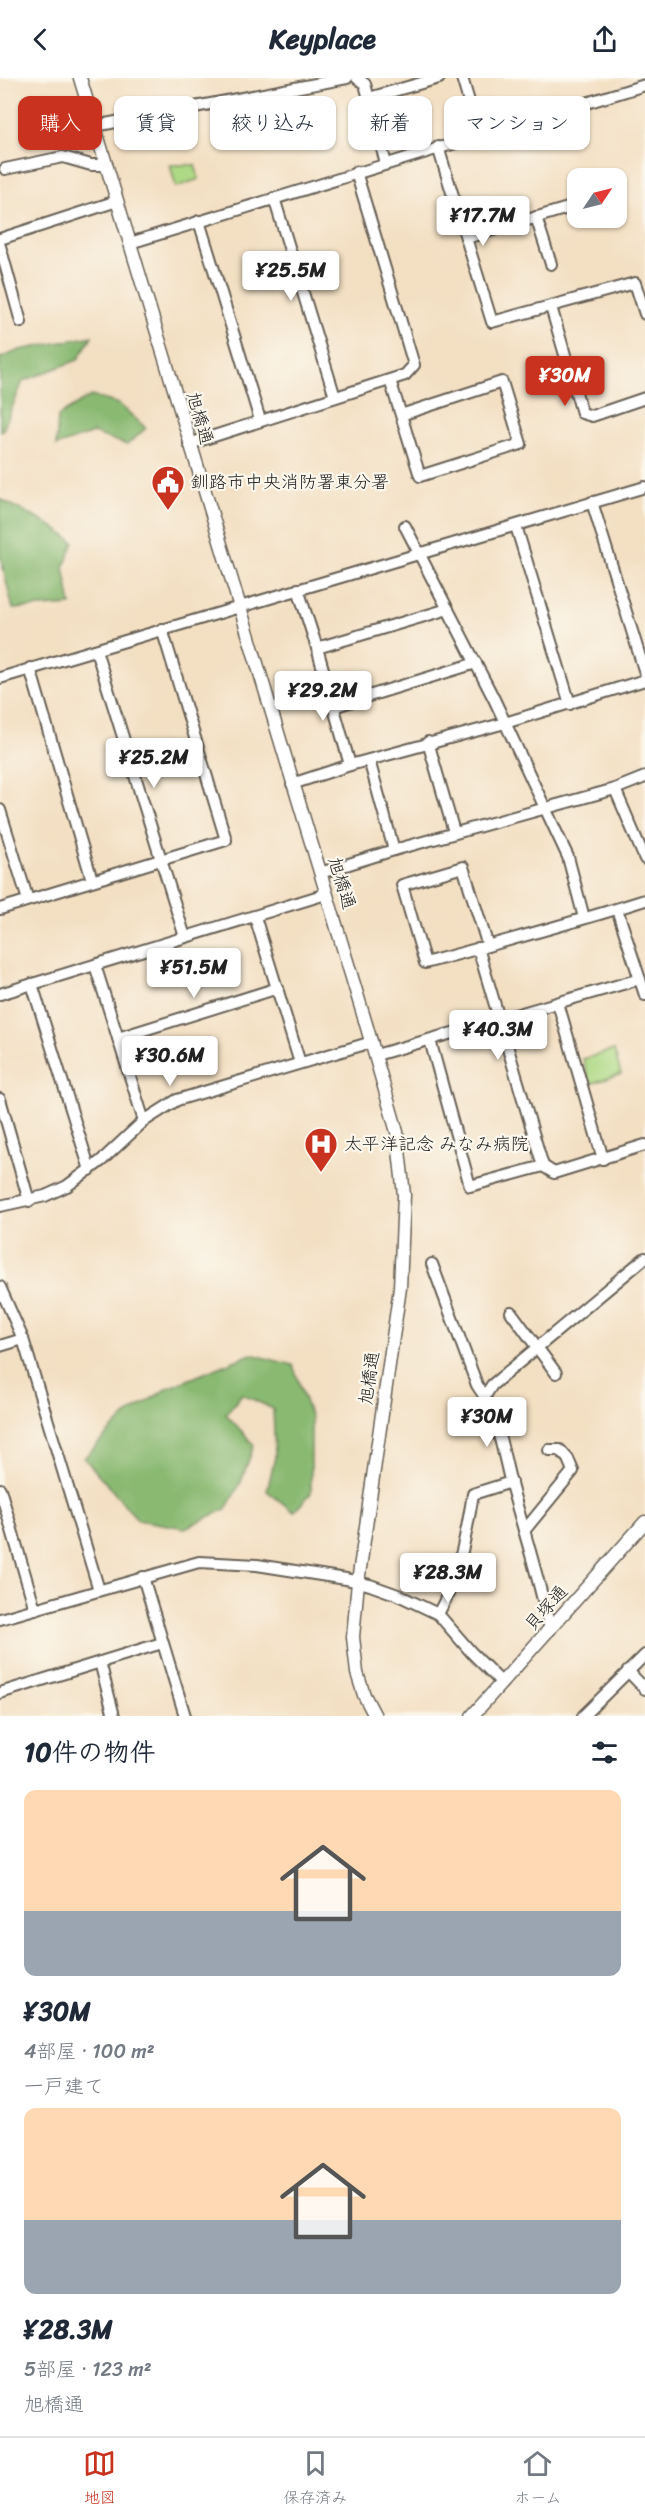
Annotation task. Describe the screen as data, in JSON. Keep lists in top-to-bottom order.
{
  "streets": {
    "street": ["旭橋通", "貝塚通"]
  },
  "places": {
    "public building": ["釧路市中央消防署東分署"],
    "hospital": ["太平洋記念 みなみ病院"]
  },
  "north": "top right",
  "page": {
    "header": "Keyplace",
    "chip": [
      "購入",
      "賃貸",
      "絞り込み",
      "新着",
      "マンション"
    ],
    "price": [
      "¥17.7M",
      "¥25.5M",
      "¥30M",
      "¥29.2M",
      "¥25.2M",
      "¥51.5M",
      "¥40.3M",
      "¥30.6M",
      "¥30M",
      "¥28.3M"
    ],
    "heading": "10件の物件",
    "list": [
      {
        "name": "¥30M",
        "note": "4部屋 · 100 m² · 一戸建て"
      },
      {
        "name": "¥28.3M",
        "note": "5部屋 · 123 m² · 旭橋通"
      }
    ],
    "tabs": ["地図", "保存済み", "ホーム"]
  }
}
